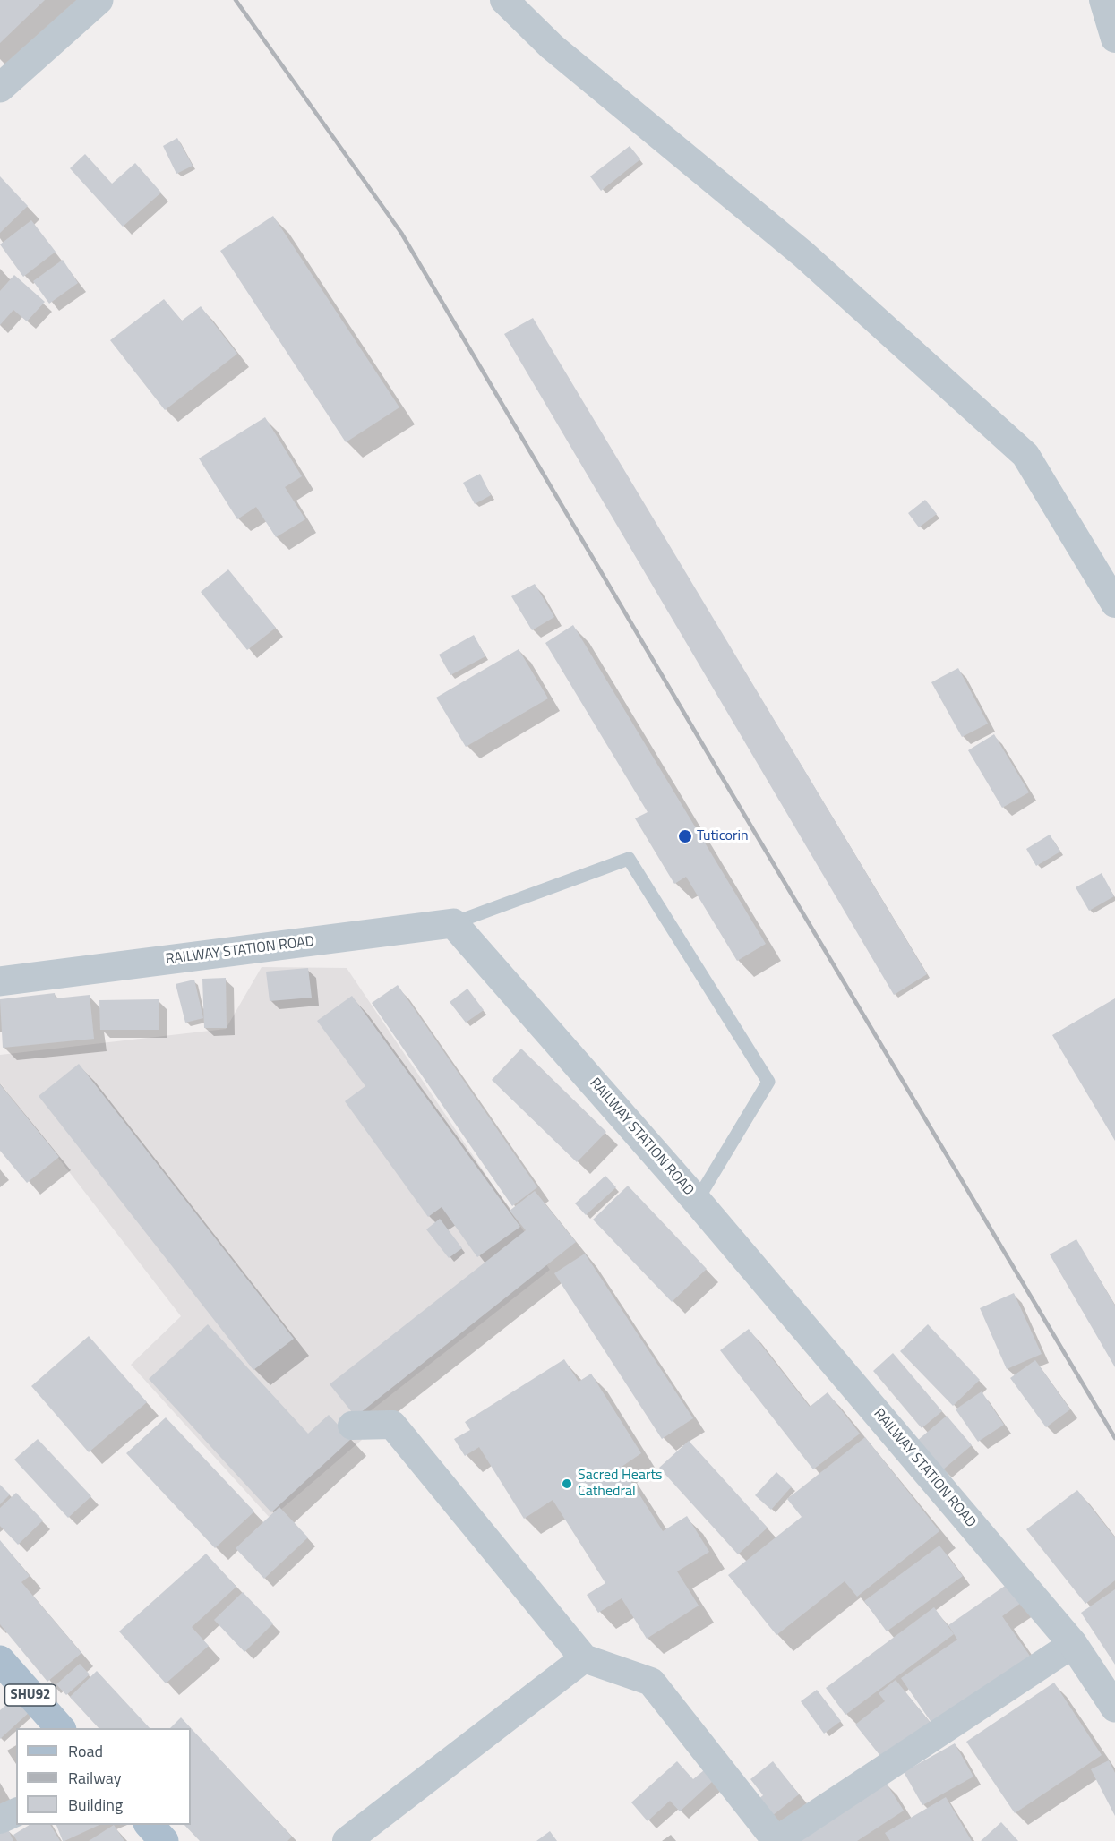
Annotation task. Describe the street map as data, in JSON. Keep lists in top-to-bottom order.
{
  "streets": {
    "main road": ["SHU92"],
    "street": ["RAILWAY STATION ROAD"]
  },
  "places": ["Tuticorin", "Sacred Hearts Cathedral"],
  "legend": ["Road", "Railway", "Building"]
}
